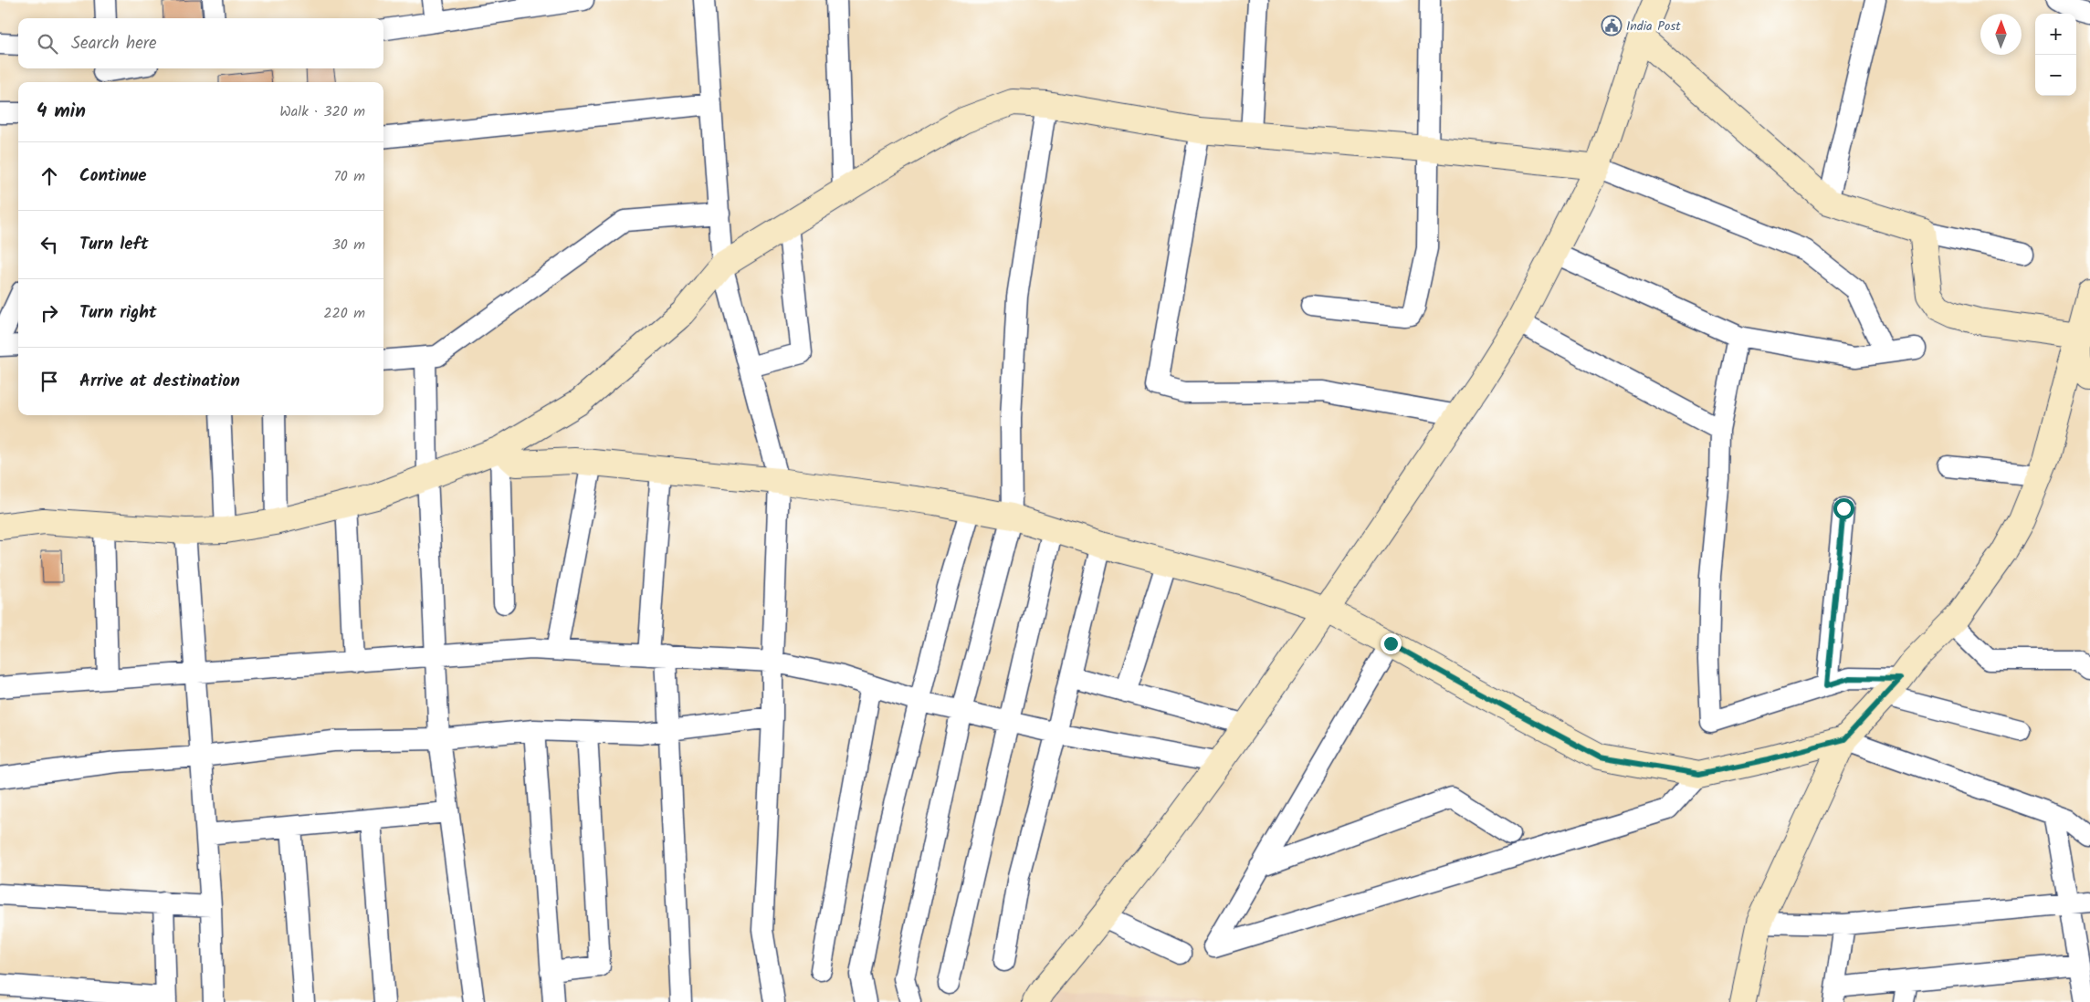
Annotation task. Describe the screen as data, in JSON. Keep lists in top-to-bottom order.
{
  "places": {
    "public building": ["India Post"]
  },
  "north": "top",
  "page": {
    "map_buttons": ["+", "−"],
    "search": "Search here",
    "heading": ["4 min", "Walk · 320 m"],
    "list": [
      ["Continue", "70 m"],
      ["Turn left", "30 m"],
      ["Turn right", "220 m"],
      "Arrive at destination"
    ]
  }
}
